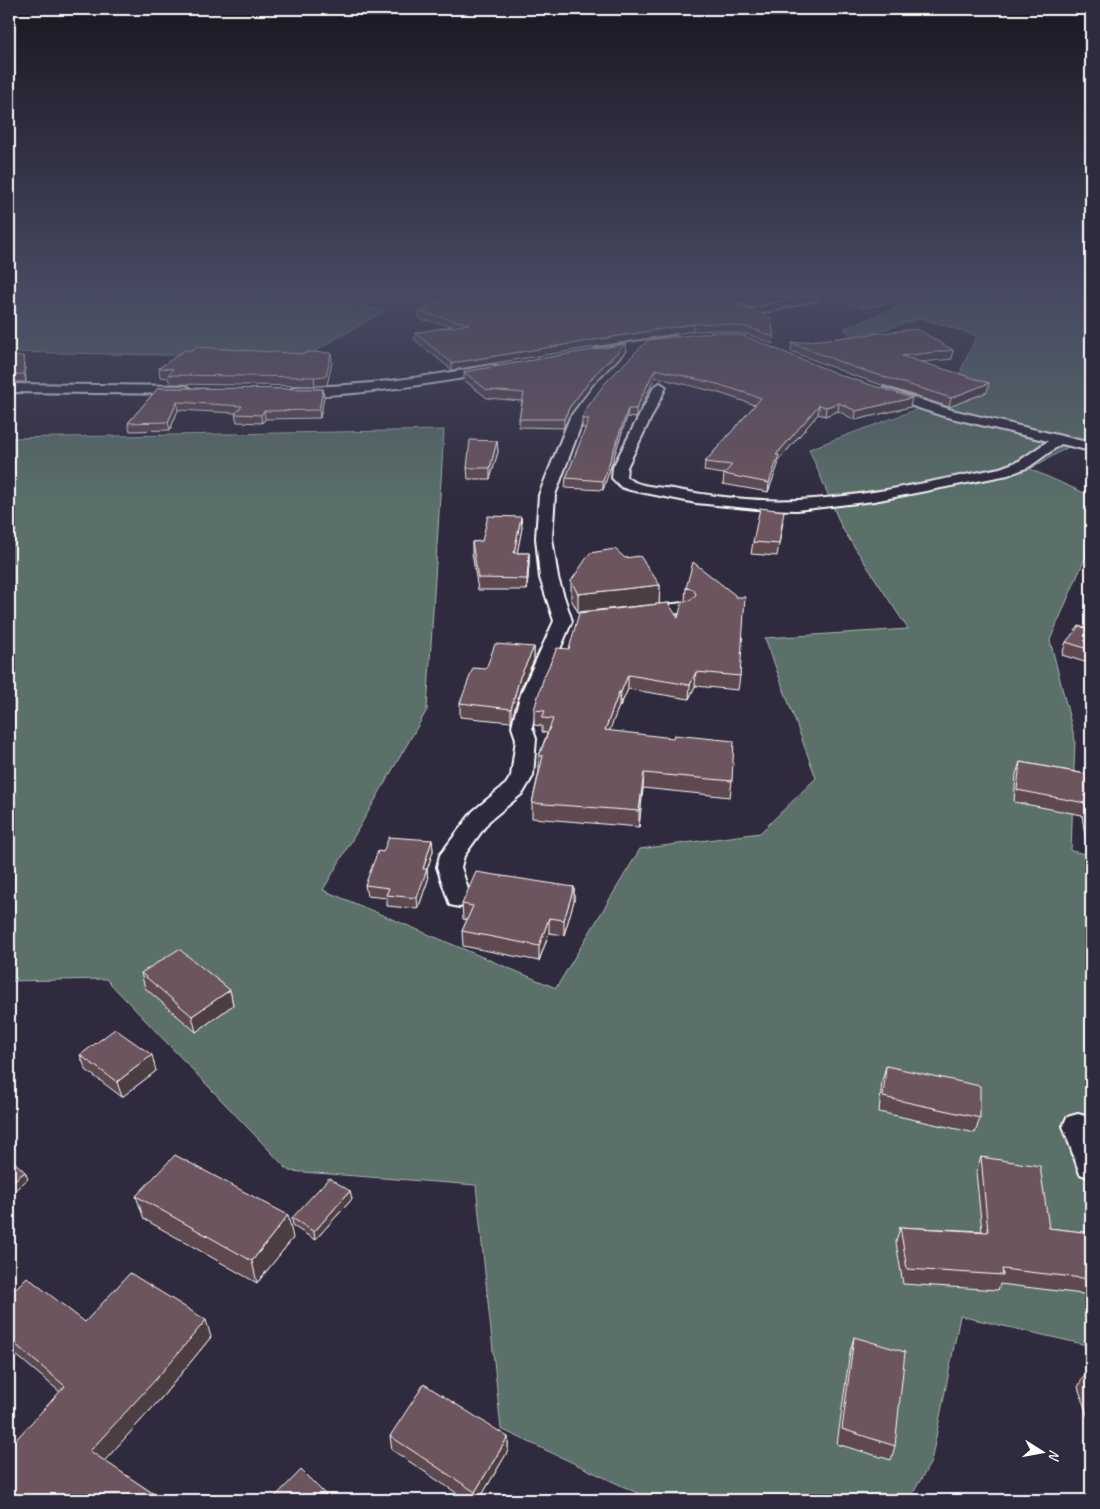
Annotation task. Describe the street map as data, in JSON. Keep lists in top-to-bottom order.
{
  "north": "right"
}
